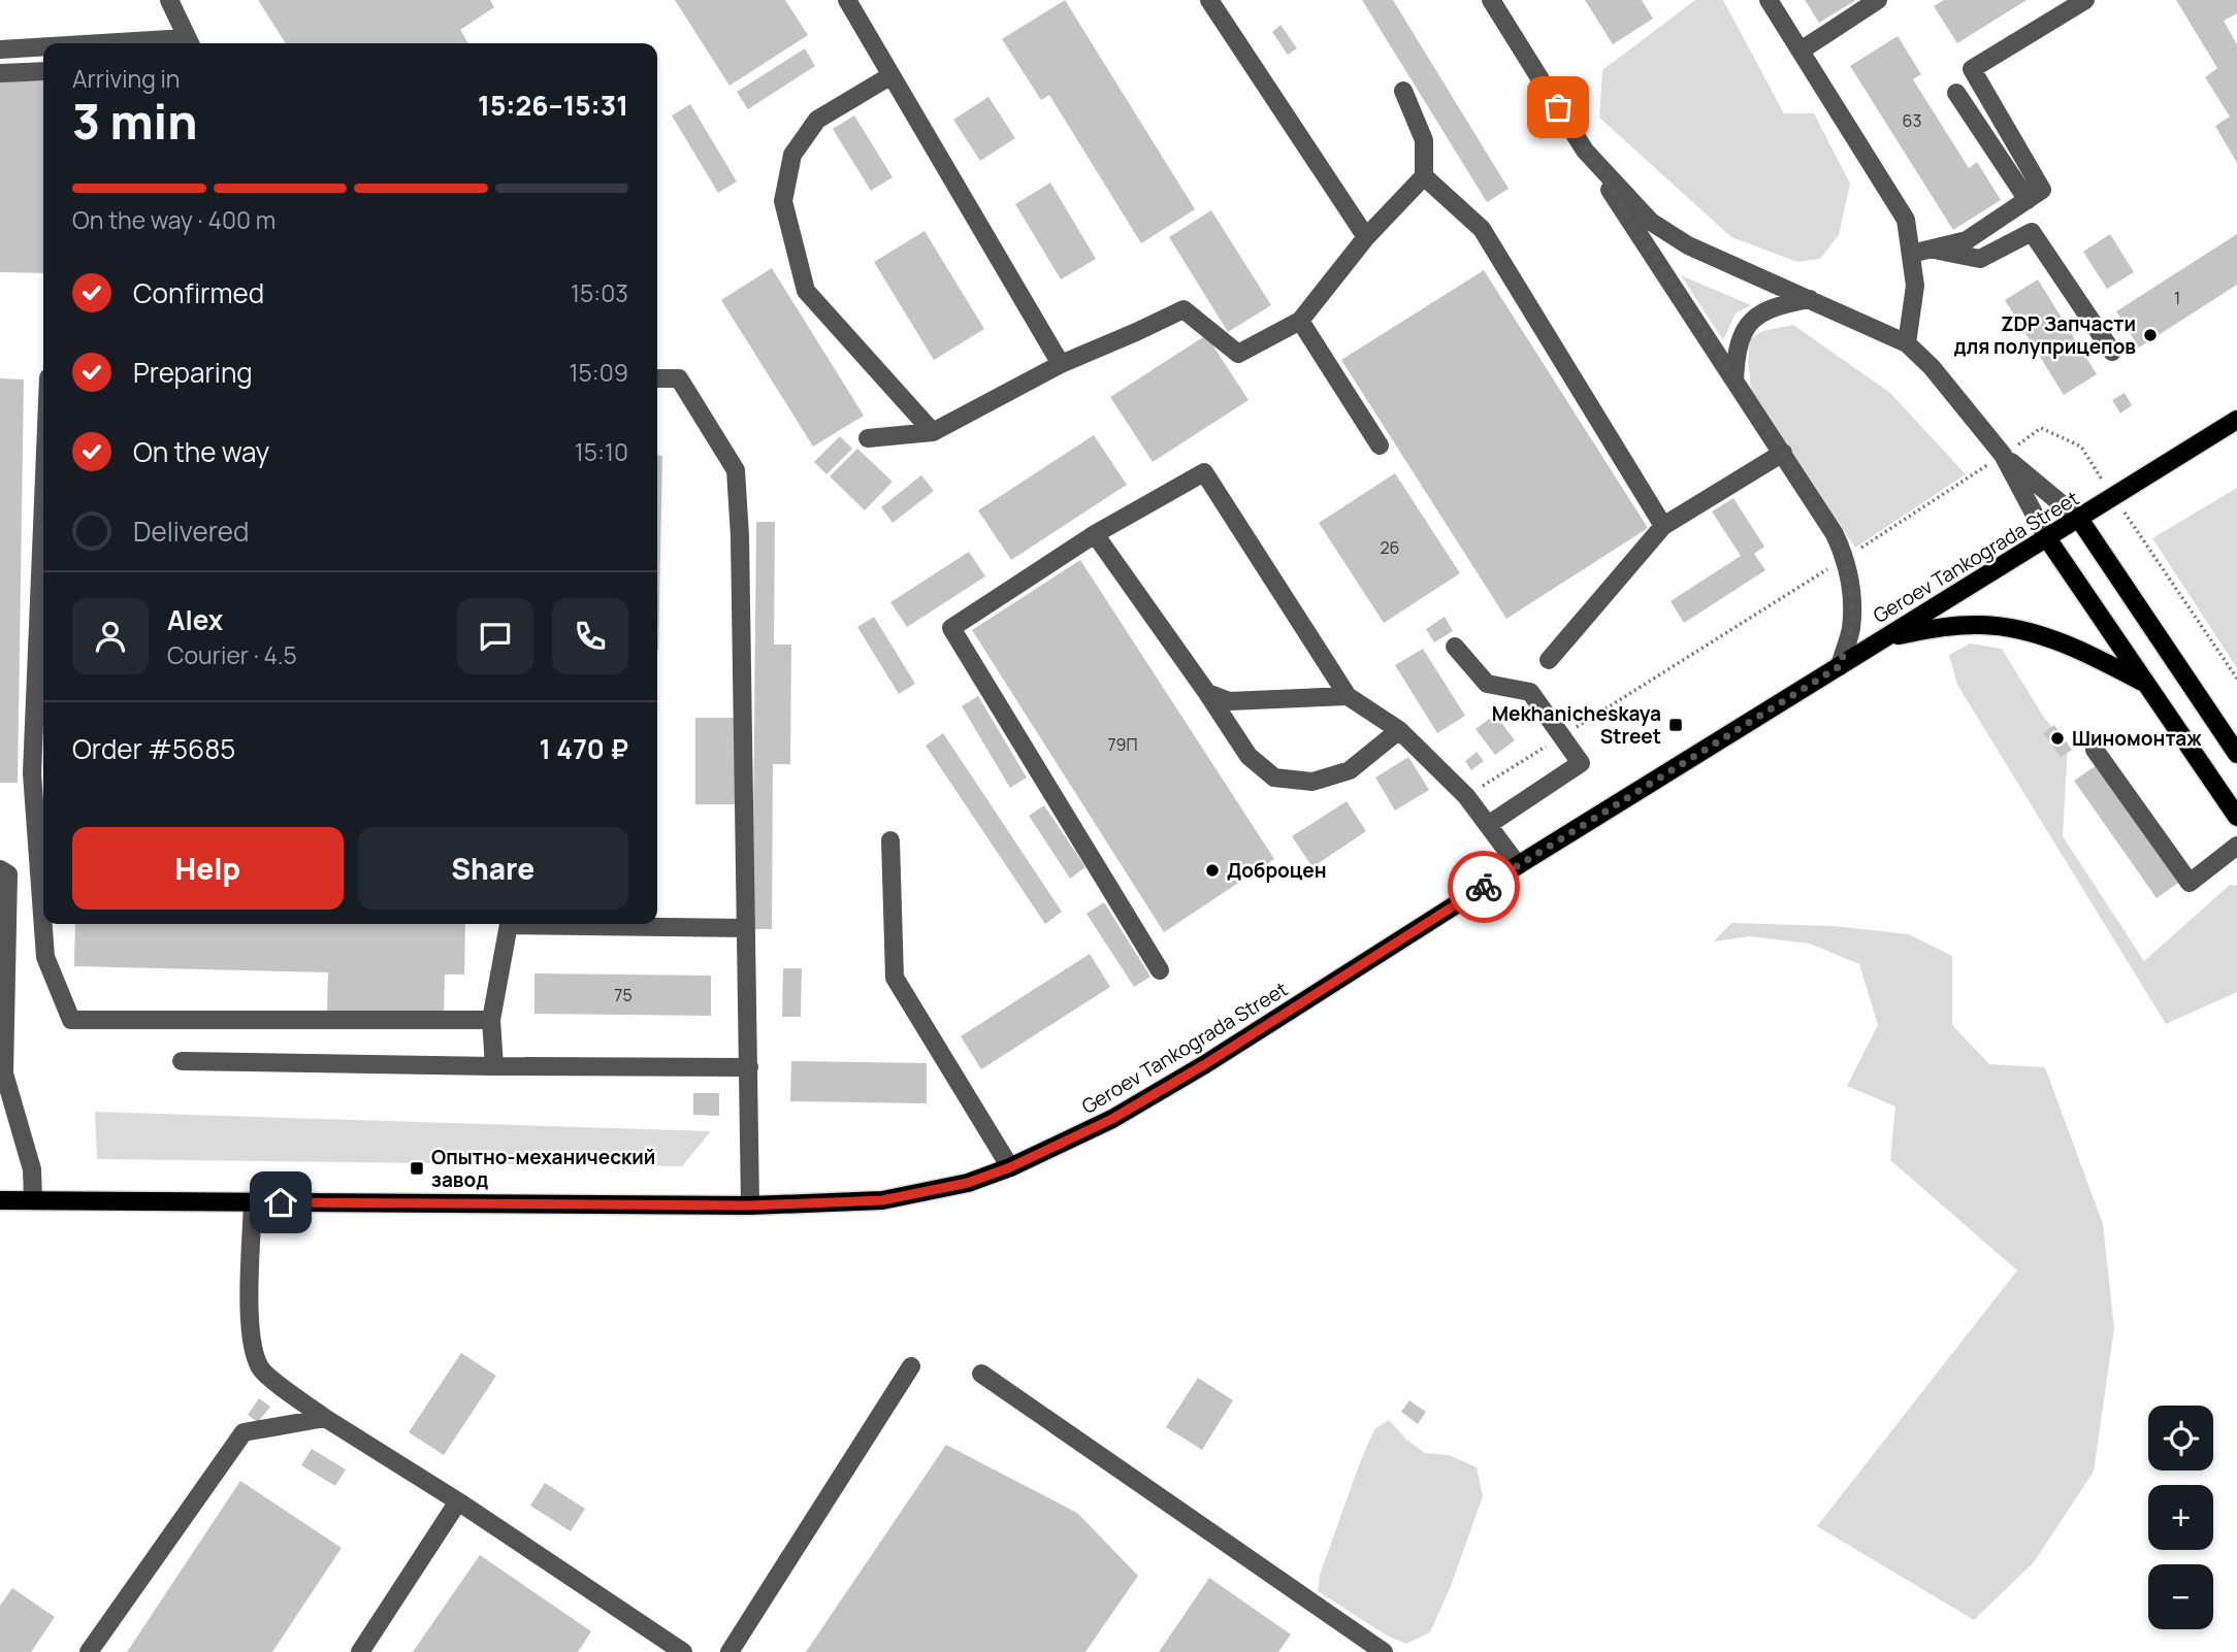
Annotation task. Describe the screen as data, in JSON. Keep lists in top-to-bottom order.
{
  "streets": {
    "main road": ["Geroev Tankograda Street"]
  },
  "places": {
    "other": ["ZDP Запчасти для полуприцепов", "Шиномонтаж", "Доброцен"],
    "transit": ["Mekhanicheskaya Street", "Опытно-механический завод"]
  },
  "house_numbers": [
    "63",
    "1",
    "26",
    "79П",
    "75"
  ],
  "page": {
    "heading": ["3 min", "Arriving in", "15:26–15:31"],
    "panel": [
      "Alex",
      "Courier · 4.5",
      "Order #5685",
      "1 470 ₽"
    ],
    "bar": "On the way · 400 m",
    "list": [
      ["Confirmed", "15:03"],
      ["Preparing", "15:09"],
      ["On the way", "15:10"],
      "Delivered"
    ],
    "buttons": ["Help", "Share"],
    "map_buttons": ["+", "−"]
  }
}
